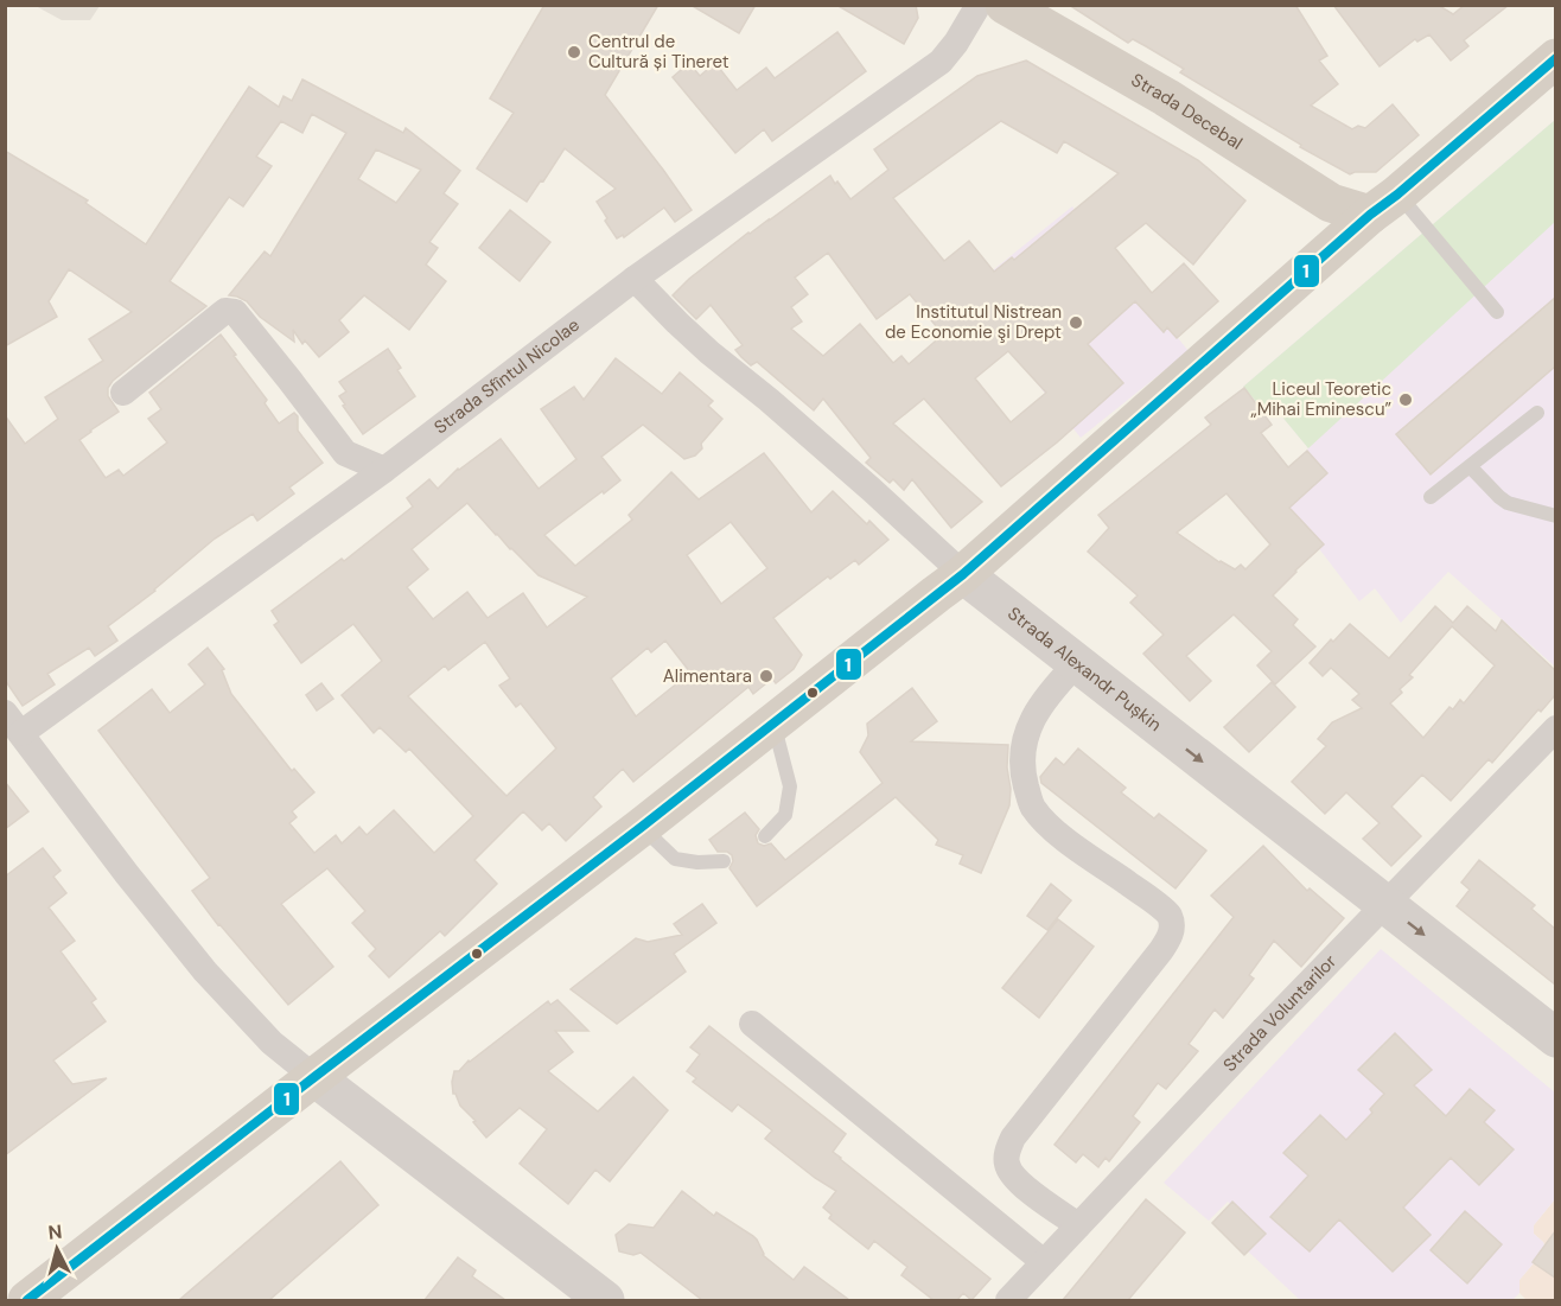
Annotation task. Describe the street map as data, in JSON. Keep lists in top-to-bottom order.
{
  "streets": {
    "main road": ["Strada Decebal"],
    "street": ["Strada Sfîntul Nicolae", "Strada Alexandr Pușkin", "Strada Voluntarilor"]
  },
  "crossings": [
    ["Strada Sfîntul Nicolae", "Strada Alexandr Pușkin"],
    ["Strada Alexandr Pușkin", "Strada Voluntarilor"]
  ],
  "one_way": ["Strada Alexandr Pușkin"],
  "places": [
    "Centrul de Cultură și Tineret",
    "Institutul Nistrean de Economie şi Drept",
    "Liceul Teoretic „Mihai Eminescu”",
    "Alimentara"
  ],
  "lines": ["transit line 1"],
  "north": "top"
}
